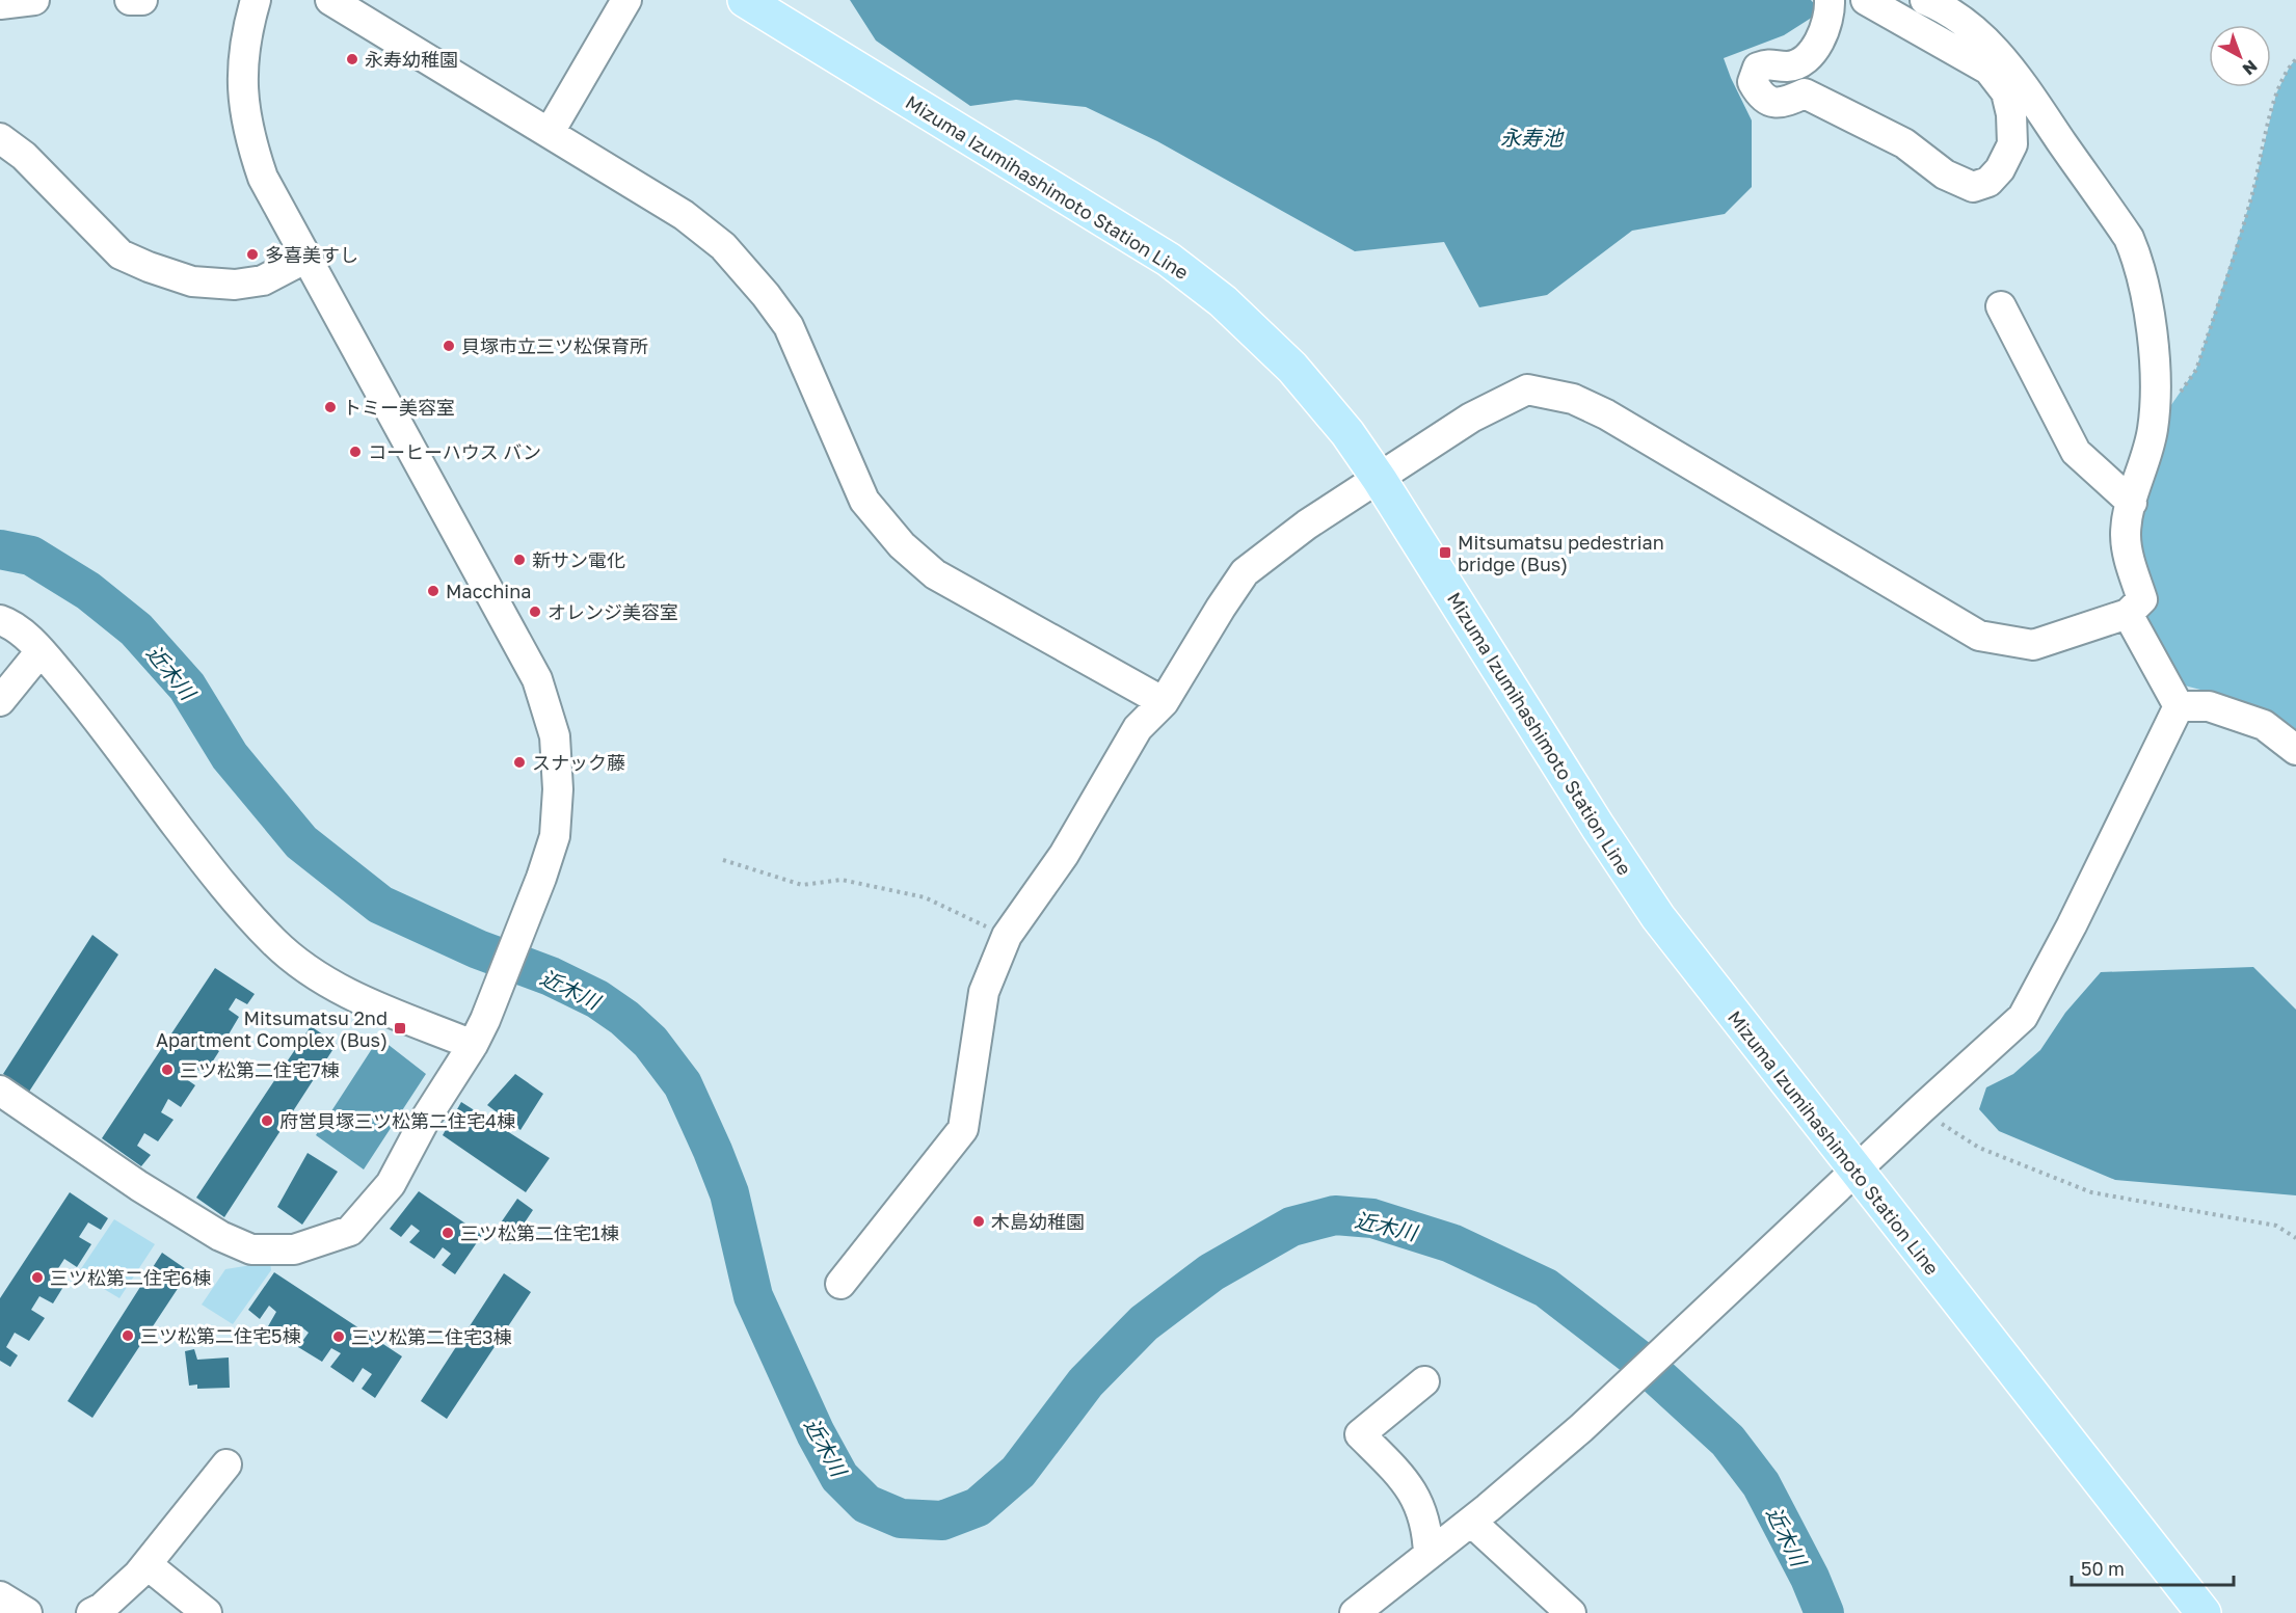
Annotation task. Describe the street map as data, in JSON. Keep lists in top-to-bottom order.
{
  "streets": {
    "main road": ["Mizuma Izumihashimoto Station Line"]
  },
  "water": ["永寿池", "近木川"],
  "places": {
    "other": [
      "永寿幼稚園",
      "多喜美すし",
      "貝塚市立三ツ松保育所",
      "トミー美容室",
      "コーヒーハウス バン",
      "新サン電化",
      "Macchina",
      "オレンジ美容室",
      "スナック藤",
      "三ツ松第二住宅7棟",
      "府営貝塚三ツ松第二住宅4棟",
      "木島幼稚園",
      "三ツ松第二住宅1棟",
      "三ツ松第二住宅6棟",
      "三ツ松第二住宅5棟",
      "三ツ松第二住宅3棟"
    ],
    "transit": ["Mitsumatsu pedestrian bridge (Bus)", "Mitsumatsu 2nd Apartment Complex (Bus)"]
  },
  "scale_bar": "50 m",
  "north": "bottom right"
}
